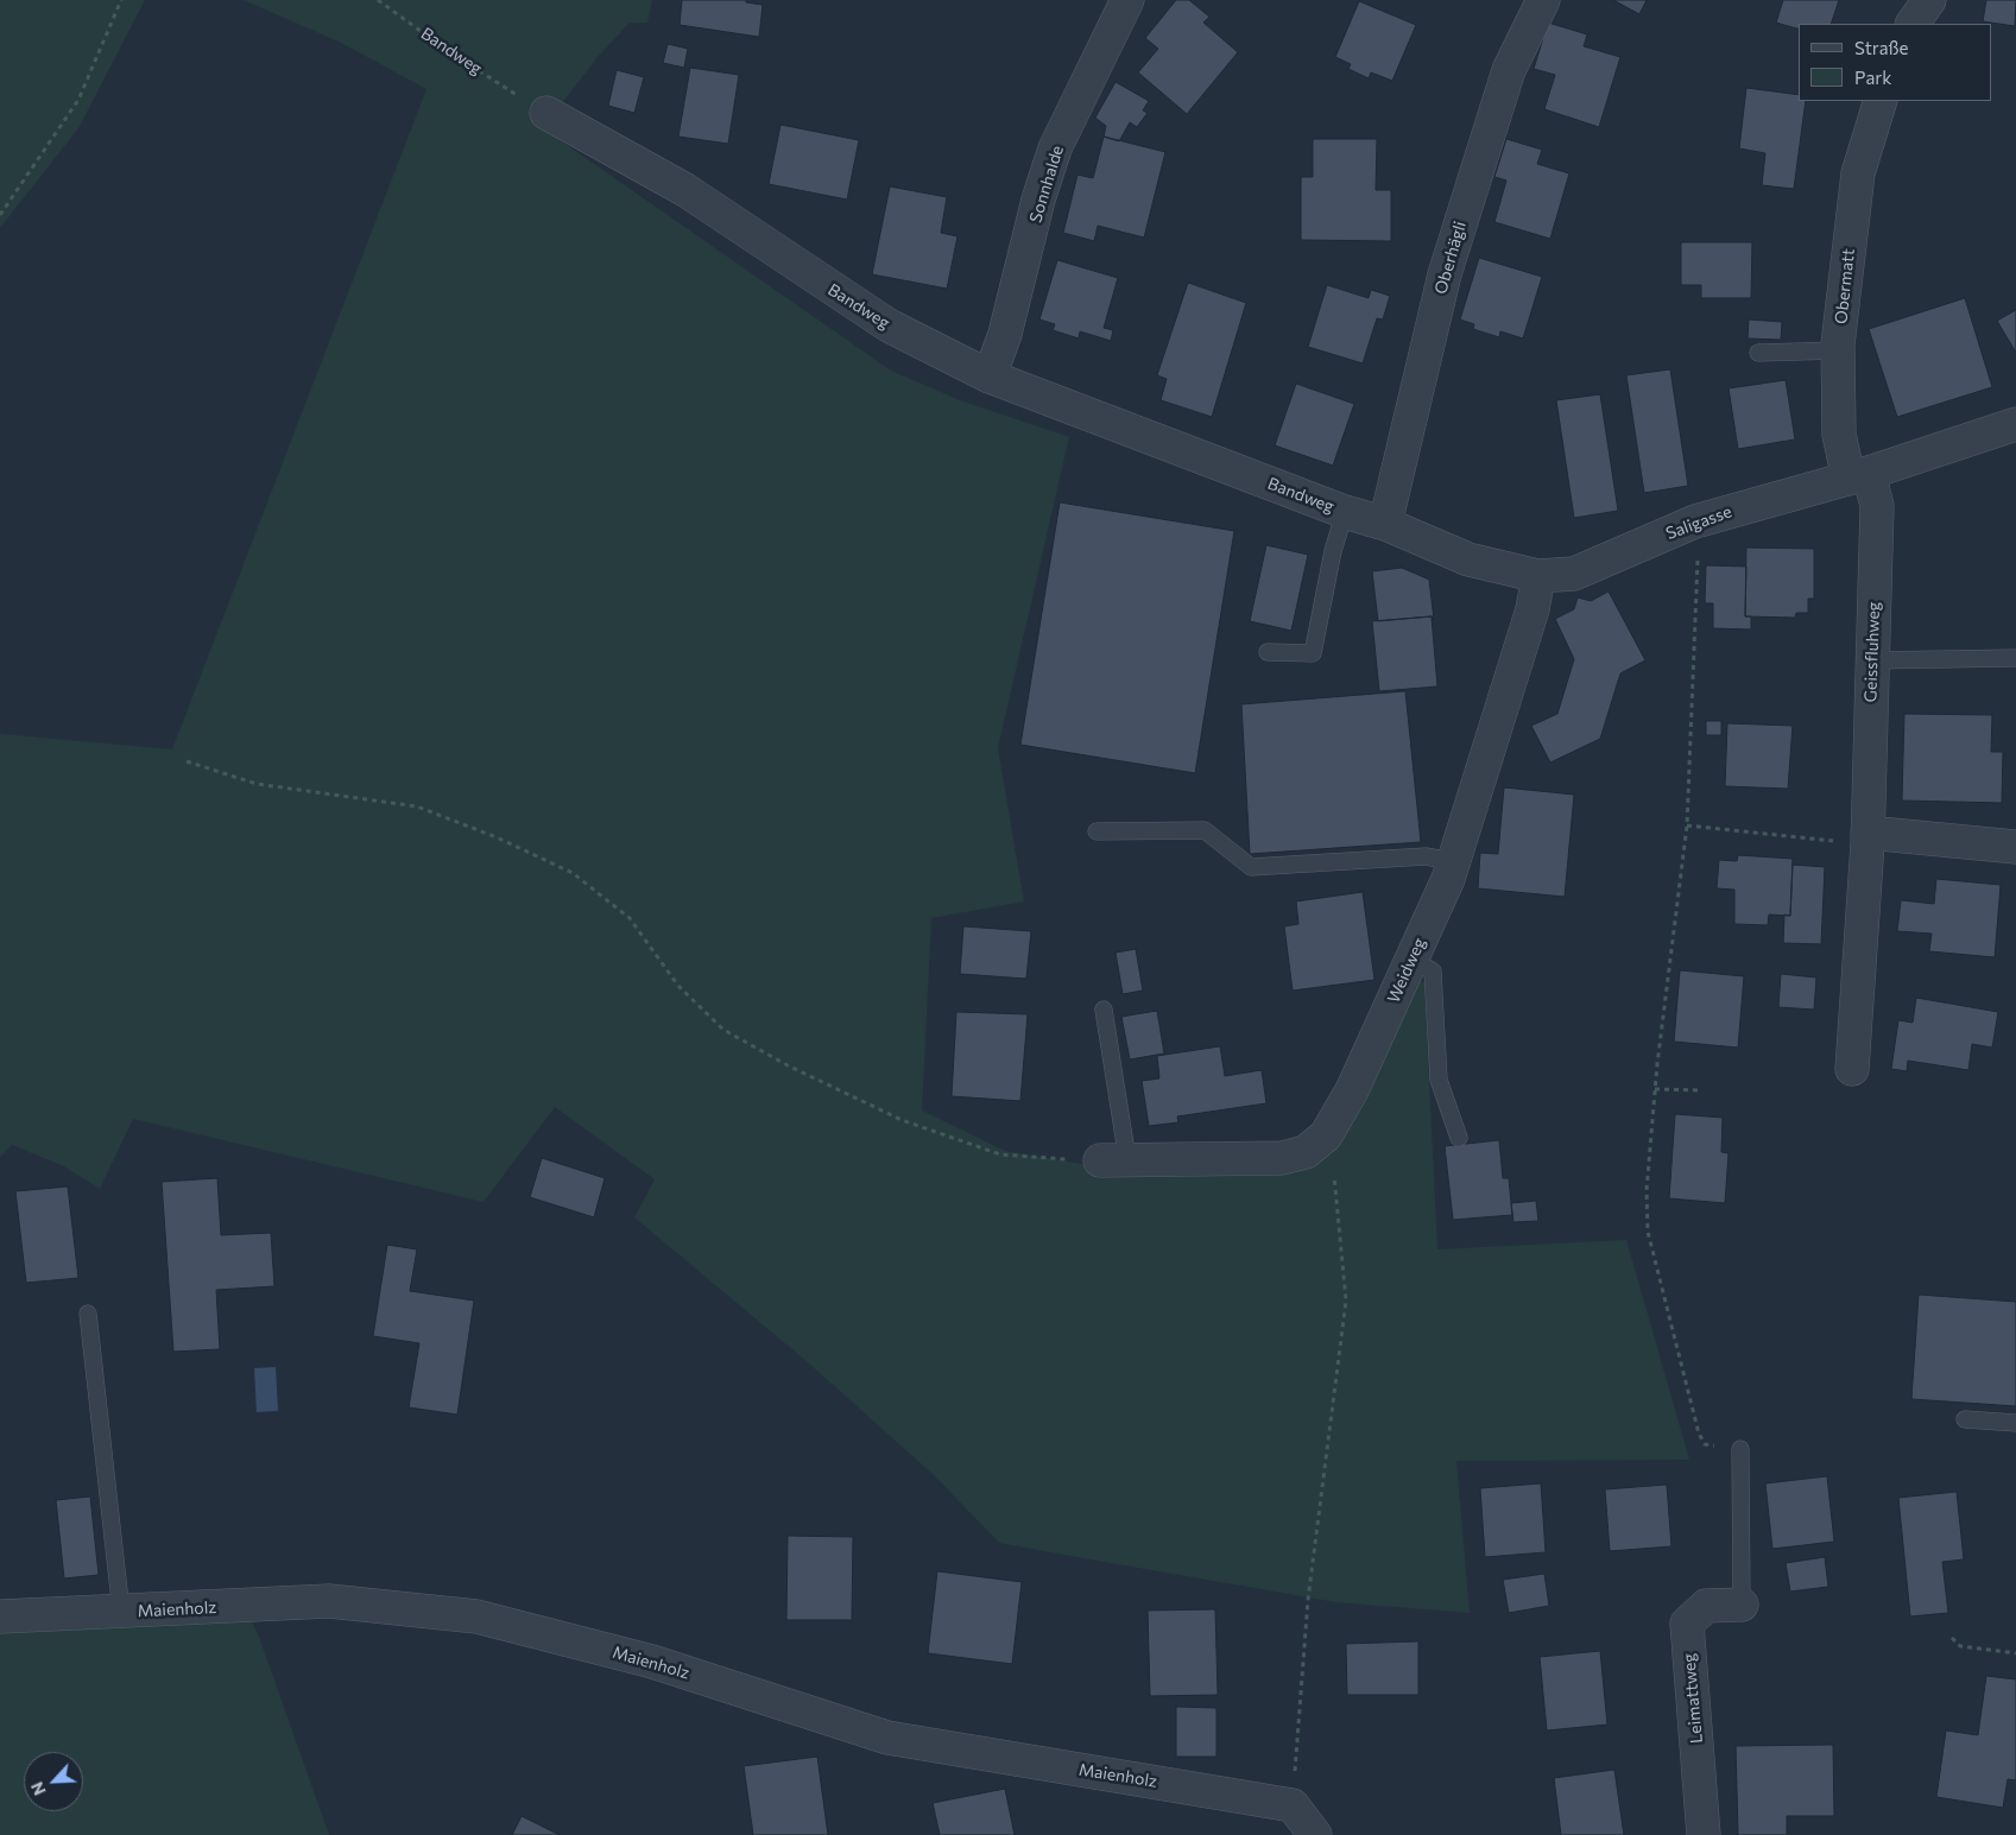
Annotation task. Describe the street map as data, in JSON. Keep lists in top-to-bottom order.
{
  "streets": {
    "street": [
      "Bandweg",
      "Sonnhalde",
      "Oberhägli",
      "Obermatt",
      "Saligasse",
      "Geissfluhweg",
      "Weidweg",
      "Maienholz",
      "Leimattweg"
    ]
  },
  "crossings": [
    ["Bandweg", "Sonnhalde"],
    ["Bandweg", "Oberhägli"],
    ["Bandweg", "Saligasse"],
    ["Oberhägli", "Saligasse"],
    ["Obermatt", "Saligasse"],
    ["Obermatt", "Geissfluhweg"],
    ["Saligasse", "Geissfluhweg"],
    ["Saligasse", "Weidweg"]
  ],
  "legend": ["Straße", "Park"],
  "north": "bottom left"
}
